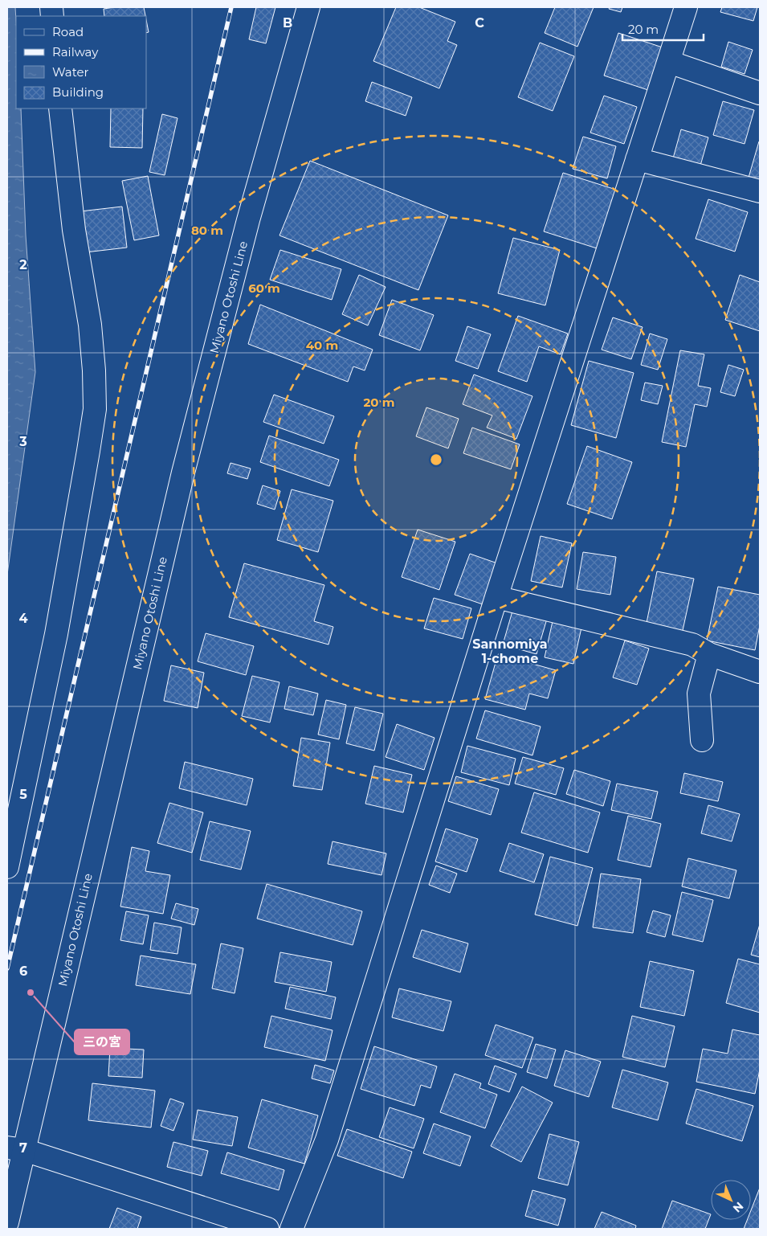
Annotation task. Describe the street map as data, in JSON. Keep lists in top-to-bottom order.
{
  "streets": {
    "street": ["Miyano Otoshi Line"]
  },
  "districts": ["Sannomiya 1-chome"],
  "places": ["三の宮"],
  "legend": [
    "Road",
    "Railway",
    "Water",
    "Building"
  ],
  "scale_bar": "20 m",
  "north": "bottom right",
  "grid": {
    "columns": ["B", "C"],
    "rows": [
      "2",
      "3",
      "4",
      "5",
      "6",
      "7"
    ]
  },
  "rings": [
    "80 m",
    "60 m",
    "40 m",
    "20 m"
  ]
}
